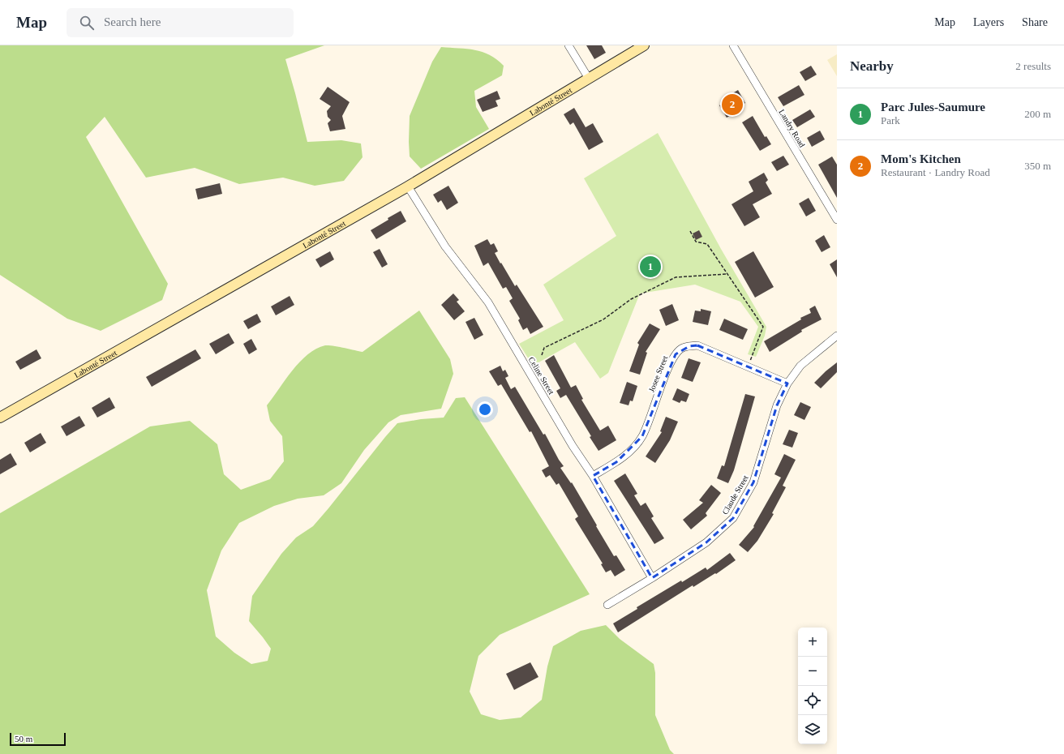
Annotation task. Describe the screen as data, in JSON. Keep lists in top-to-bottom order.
{
  "streets": {
    "street": [
      "Labonté Street",
      "Landry Road",
      "Josee Street",
      "Celine Street",
      "Claude Street"
    ]
  },
  "crossings": [
    ["Labonté Street", "Celine Street"],
    ["Josee Street", "Celine Street"],
    ["Josee Street", "Claude Street"],
    ["Celine Street", "Claude Street"]
  ],
  "scale_bar": "50 m",
  "page": {
    "header": "Map",
    "search": "Search here",
    "nav": ["Map", "Layers", "Share"],
    "heading": ["Nearby", "2 results"],
    "list": [
      {
        "mark": "1",
        "name": "Parc Jules-Saumure",
        "note": "Park",
        "value": "200 m"
      },
      {
        "mark": "2",
        "name": "Mom's Kitchen",
        "note": "Restaurant · Landry Road",
        "value": "350 m"
      }
    ],
    "pins": ["2", "1"],
    "map_buttons": ["+", "−"],
    "scale": "50 m"
  }
}
